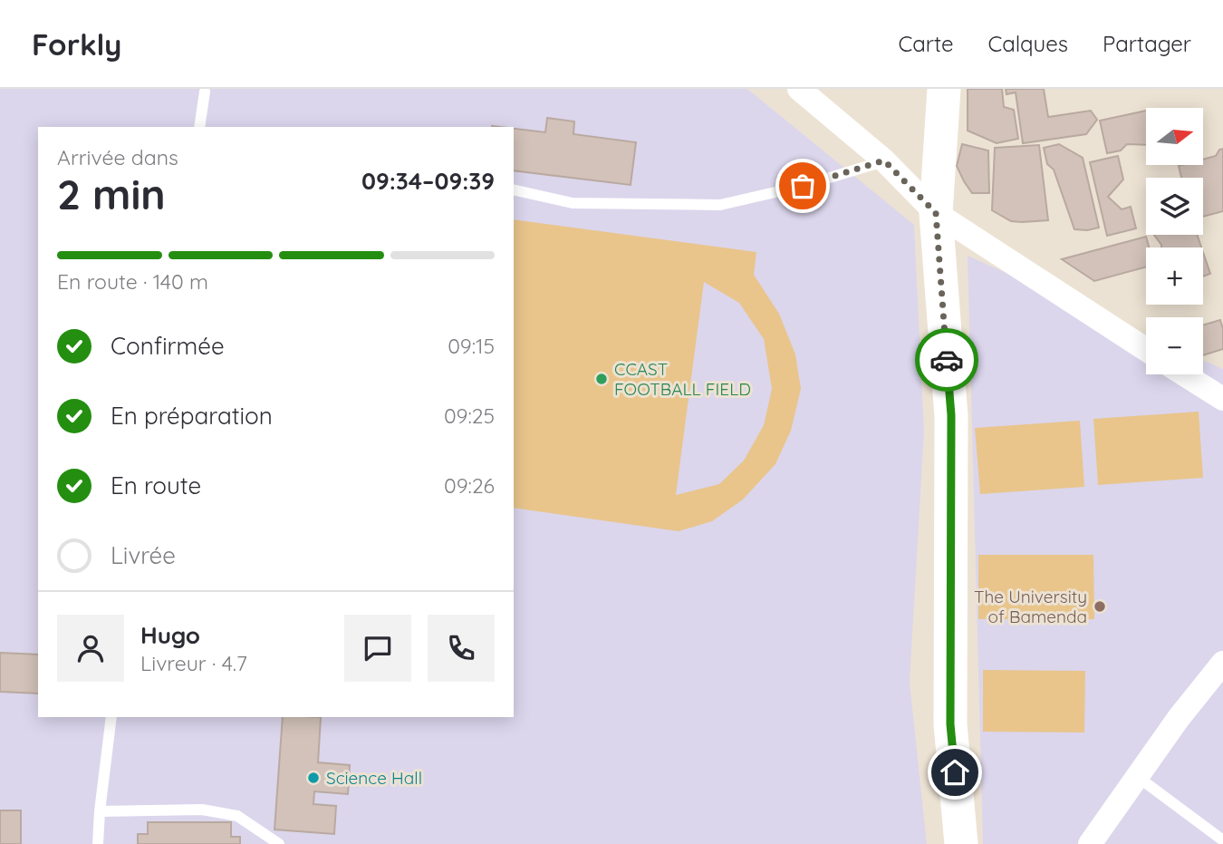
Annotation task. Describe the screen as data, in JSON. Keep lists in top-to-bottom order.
{
  "places": ["CCAST FOOTBALL FIELD", "The University of Bamenda", "Science Hall"],
  "north": "right",
  "page": {
    "header": "Forkly",
    "nav": ["Carte", "Calques", "Partager"],
    "map_buttons": ["+", "−"],
    "heading": ["2 min", "Arrivée dans", "09:34–09:39"],
    "panel": ["Hugo", "Livreur · 4.7"],
    "bar": "En route · 140 m",
    "list": [
      ["Confirmée", "09:15"],
      ["En préparation", "09:25"],
      ["En route", "09:26"],
      "Livrée"
    ]
  }
}
